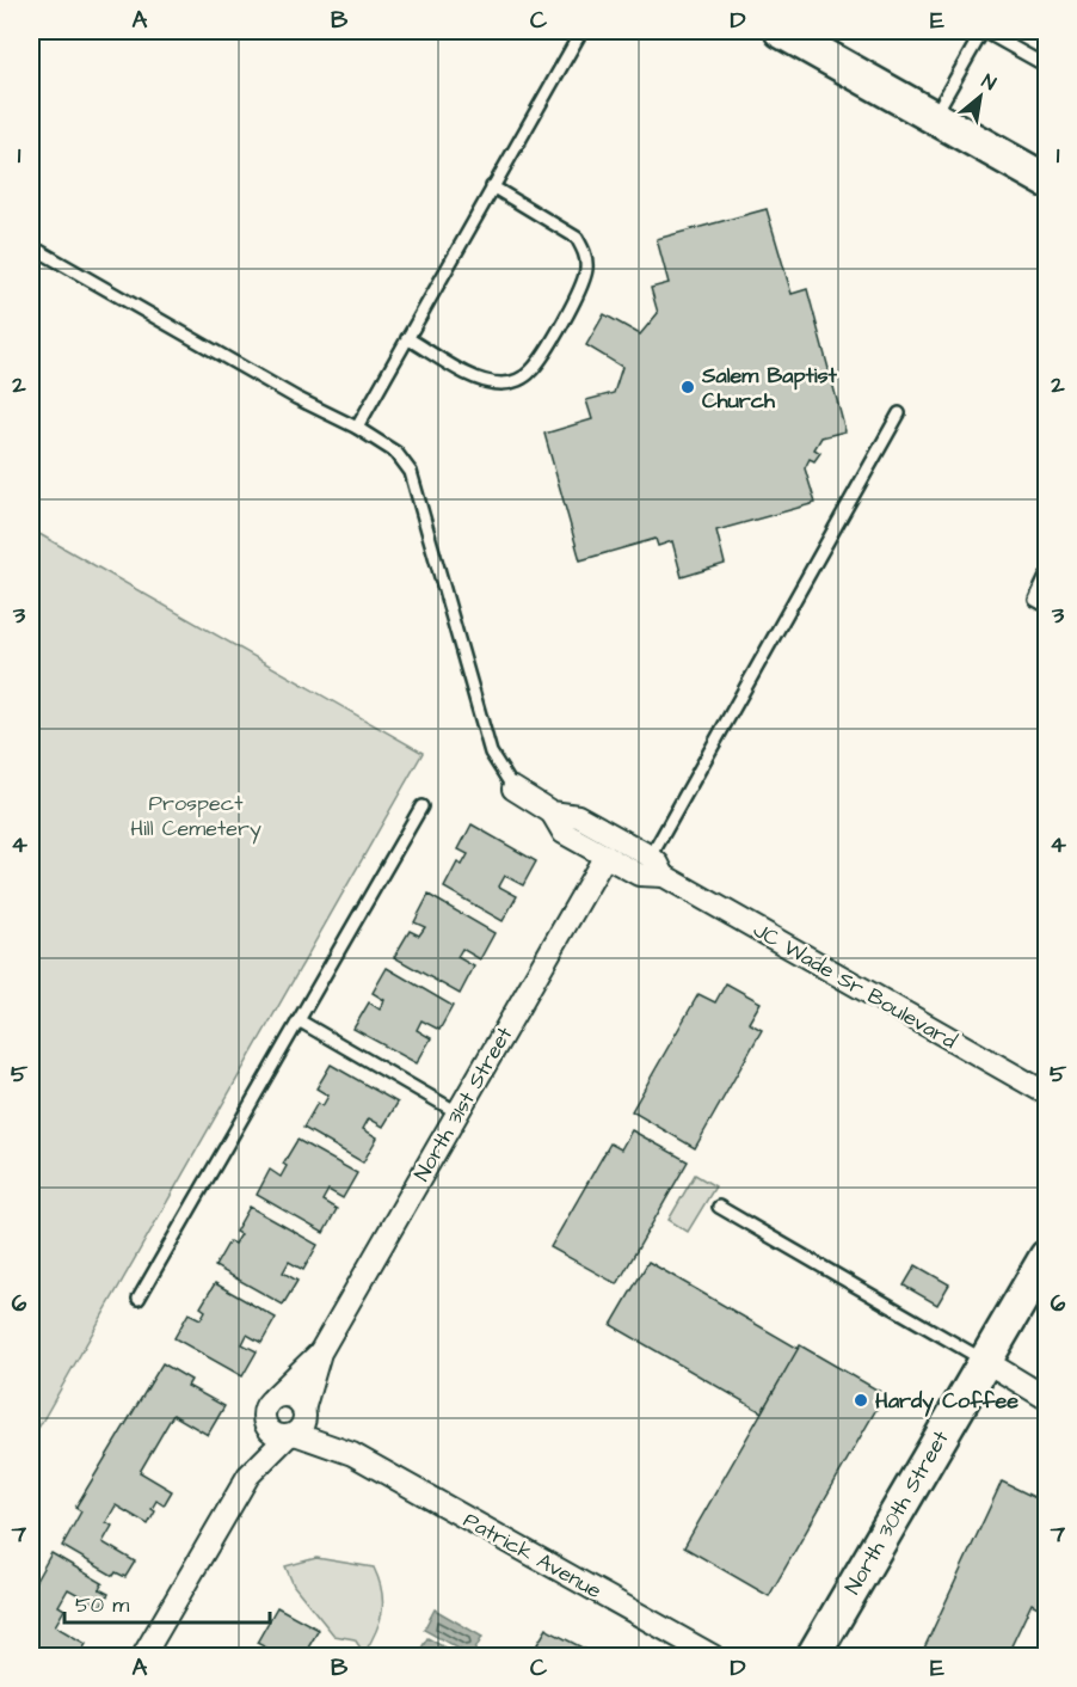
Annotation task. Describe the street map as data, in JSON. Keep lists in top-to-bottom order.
{
  "streets": {
    "main road": ["North 30th Street"],
    "street": ["JC Wade Sr Boulevard", "North 31st Street", "Patrick Avenue"]
  },
  "crossings": [
    ["JC Wade Sr Boulevard", "North 31st Street"],
    ["North 31st Street", "Patrick Avenue"]
  ],
  "parks": ["Prospect Hill Cemetery"],
  "places": ["Salem Baptist Church", "Hardy Coffee"],
  "scale_bar": "50 m",
  "north": "top right",
  "grid": {
    "columns": [
      "A",
      "B",
      "C",
      "D",
      "E"
    ],
    "rows": [
      "1",
      "2",
      "3",
      "4",
      "5",
      "6",
      "7"
    ]
  }
}
